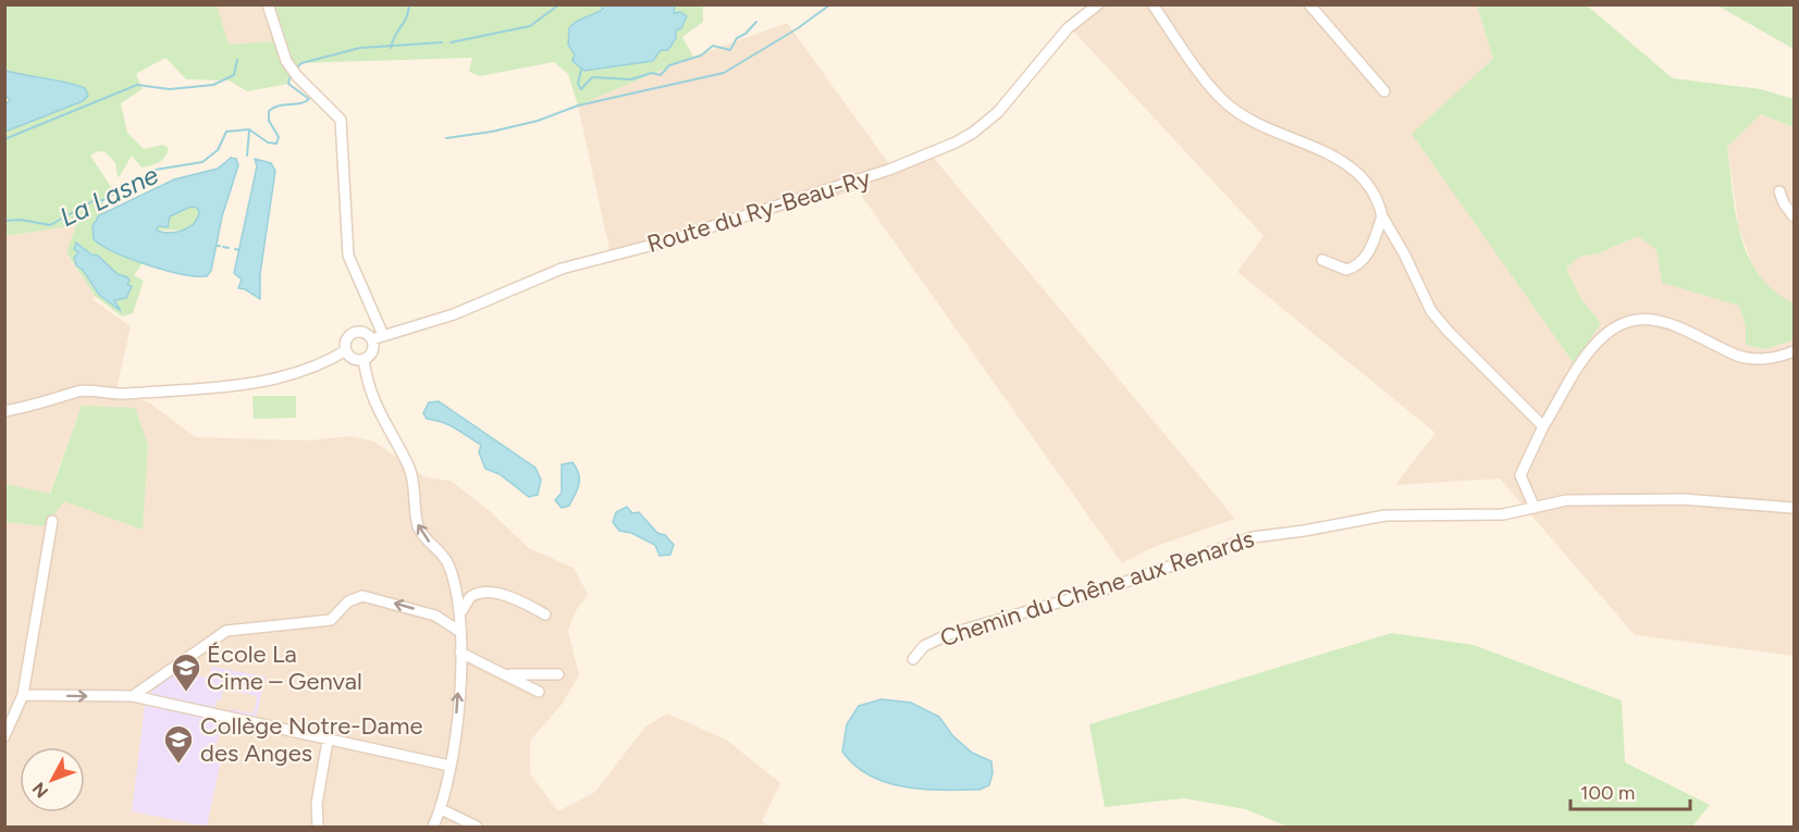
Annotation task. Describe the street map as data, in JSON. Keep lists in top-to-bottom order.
{
  "streets": {
    "street": ["Route du Ry-Beau-Ry", "Chemin du Chêne aux Renards"]
  },
  "water": ["La Lasne"],
  "places": {
    "school or university": ["École La Cime – Genval", "Collège Notre-Dame des Anges"]
  },
  "scale_bar": "100 m",
  "north": "bottom left"
}
